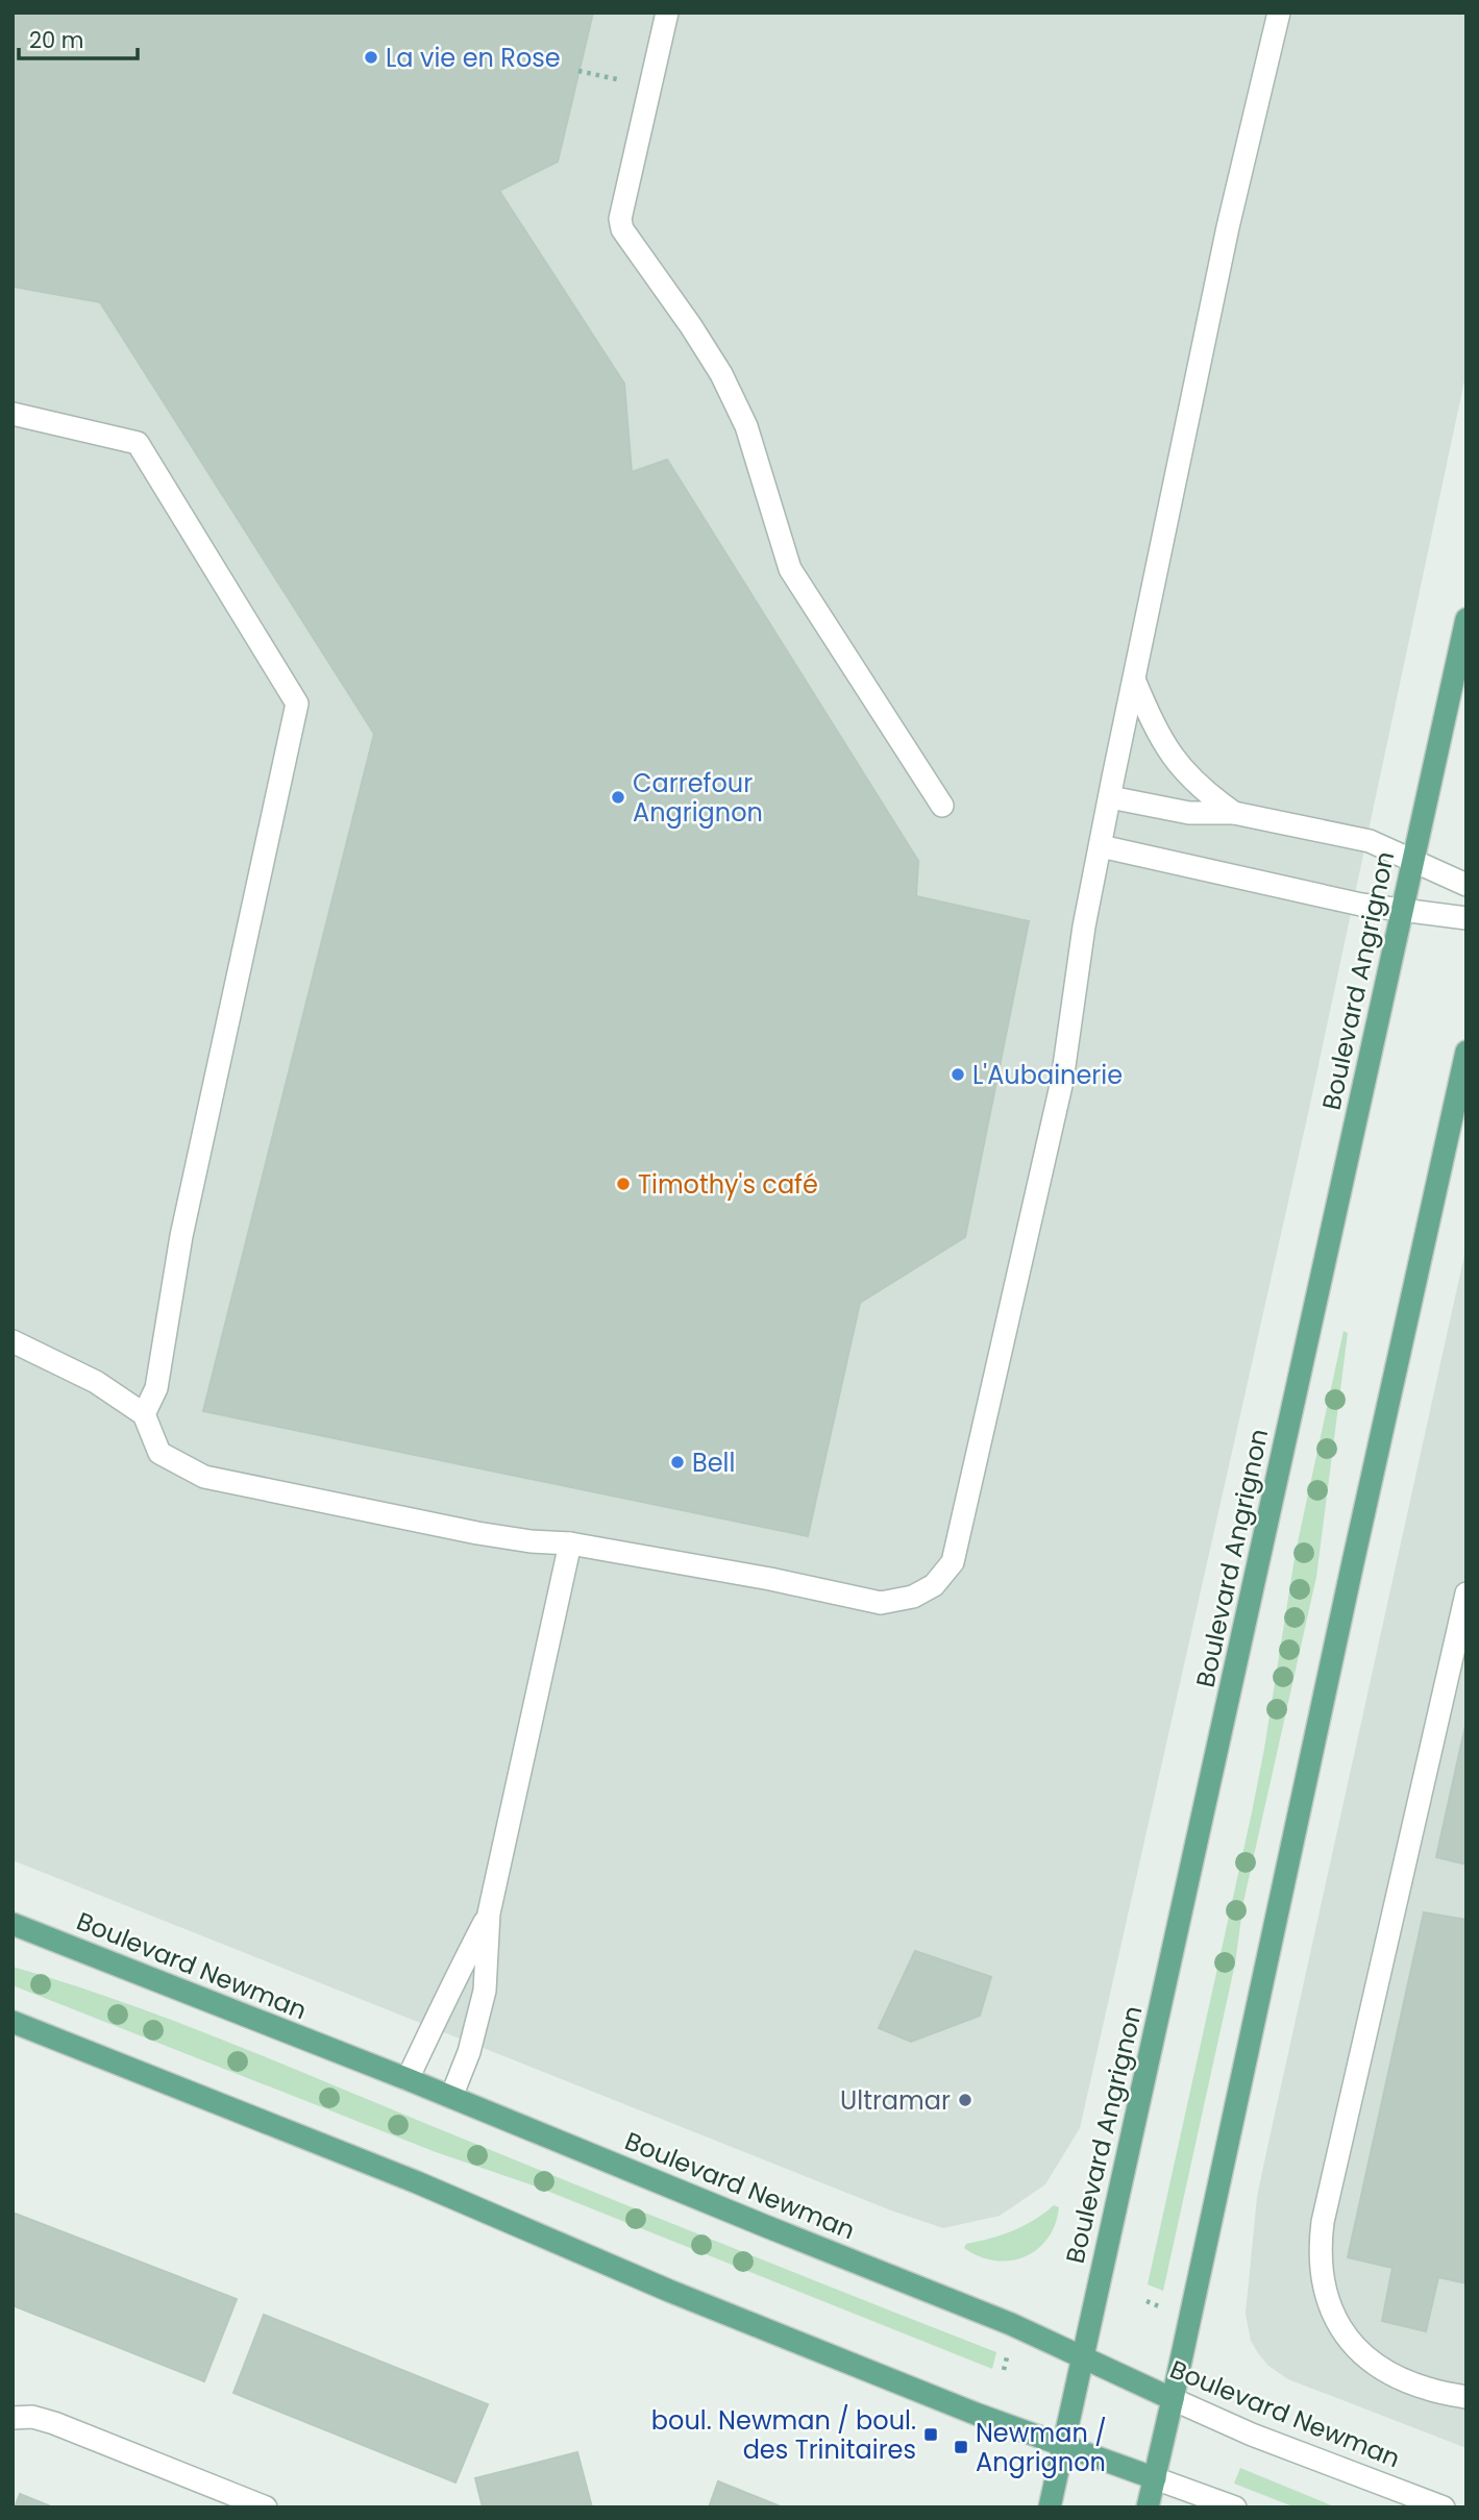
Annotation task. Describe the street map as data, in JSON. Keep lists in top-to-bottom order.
{
  "streets": {
    "main road": ["Boulevard Angrignon", "Boulevard Newman"]
  },
  "crossings": [
    ["Boulevard Angrignon", "Boulevard Newman"]
  ],
  "places": {
    "other": [
      "La vie en Rose",
      "Carrefour Angrignon",
      "L'Aubainerie",
      "Timothy's café",
      "Bell",
      "Ultramar"
    ],
    "transit": ["boul. Newman / boul. des Trinitaires", "Newman / Angrignon"]
  },
  "scale_bar": "20 m"
}
